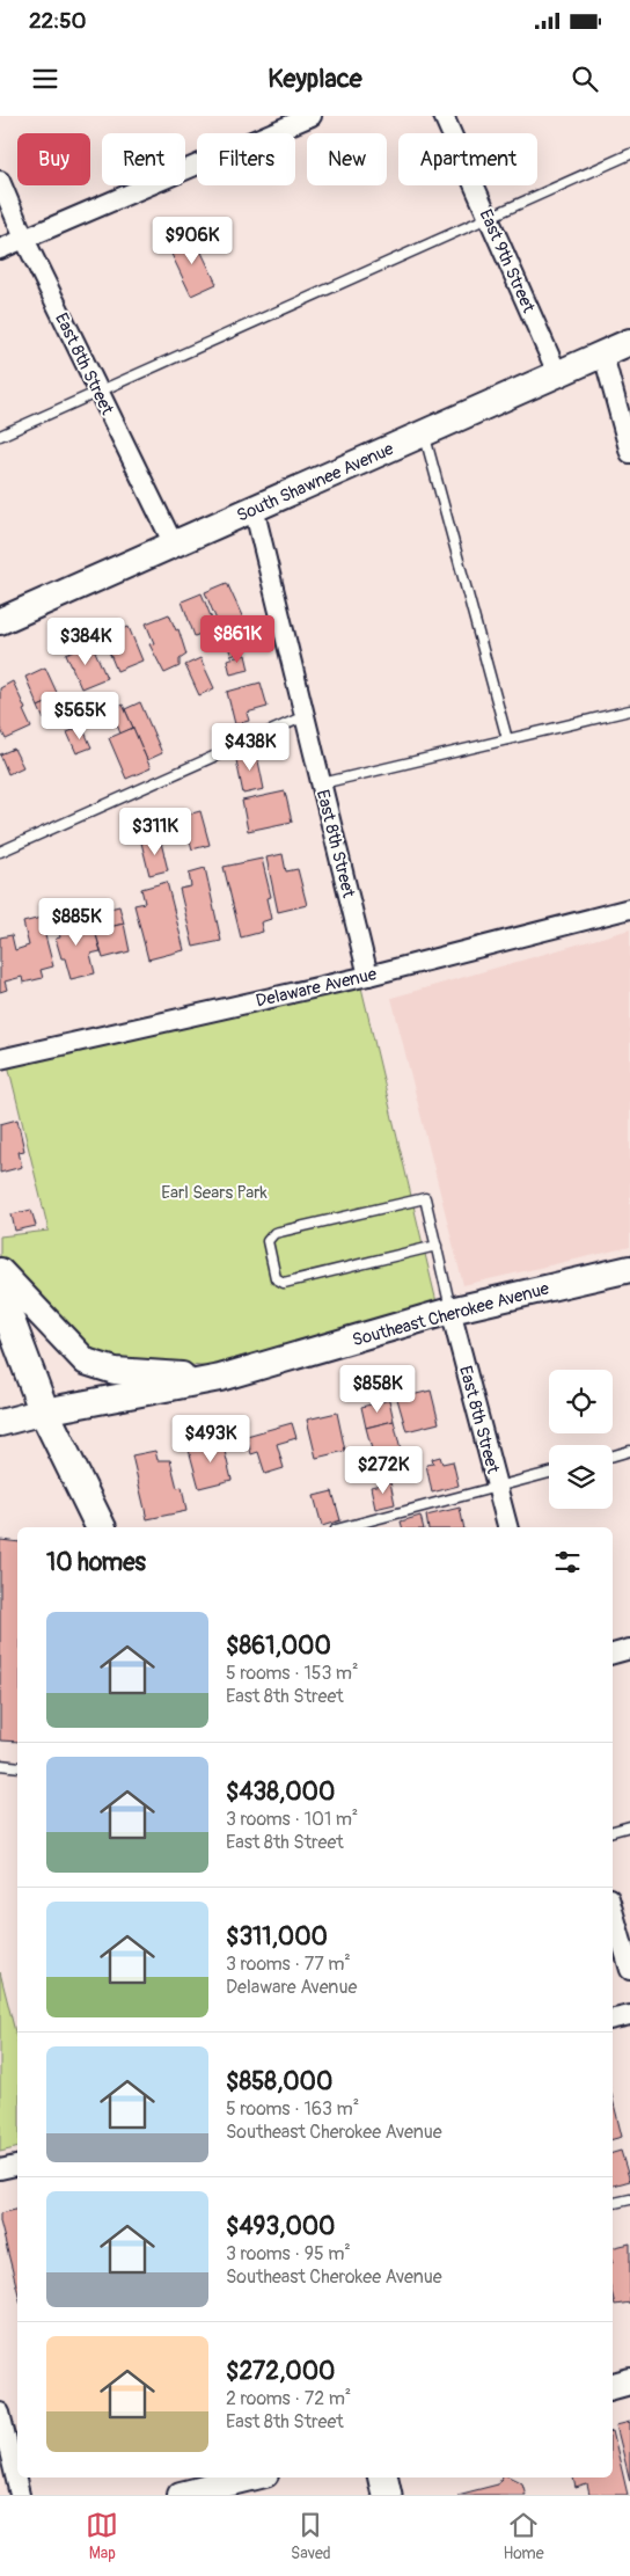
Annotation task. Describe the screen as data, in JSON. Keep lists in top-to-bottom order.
{
  "streets": {
    "street": [
      "East 9th Street",
      "East 8th Street",
      "South Shawnee Avenue",
      "Delaware Avenue",
      "Southeast Cherokee Avenue"
    ]
  },
  "crossings": [
    ["East 9th Street", "South Shawnee Avenue"],
    ["East 8th Street", "South Shawnee Avenue"],
    ["East 8th Street", "Delaware Avenue"],
    ["East 8th Street", "Southeast Cherokee Avenue"]
  ],
  "parks": ["Earl Sears Park"],
  "page": {
    "status": "22:50",
    "header": "Keyplace",
    "chip": [
      "Buy",
      "Rent",
      "Filters",
      "New",
      "Apartment"
    ],
    "price": [
      "$906K",
      "$861K",
      "$384K",
      "$565K",
      "$438K",
      "$311K",
      "$885K",
      "$858K",
      "$493K",
      "$272K"
    ],
    "heading": "10 homes",
    "list": [
      {
        "name": "$861,000",
        "note": "5 rooms · 153 m² · East 8th Street"
      },
      {
        "name": "$438,000",
        "note": "3 rooms · 101 m² · East 8th Street"
      },
      {
        "name": "$311,000",
        "note": "3 rooms · 77 m² · Delaware Avenue"
      },
      {
        "name": "$858,000",
        "note": "5 rooms · 163 m² · Southeast Cherokee Avenue"
      },
      {
        "name": "$493,000",
        "note": "3 rooms · 95 m² · Southeast Cherokee Avenue"
      },
      {
        "name": "$272,000",
        "note": "2 rooms · 72 m² · East 8th Street"
      }
    ],
    "tabs": ["Map", "Saved", "Home"]
  }
}
